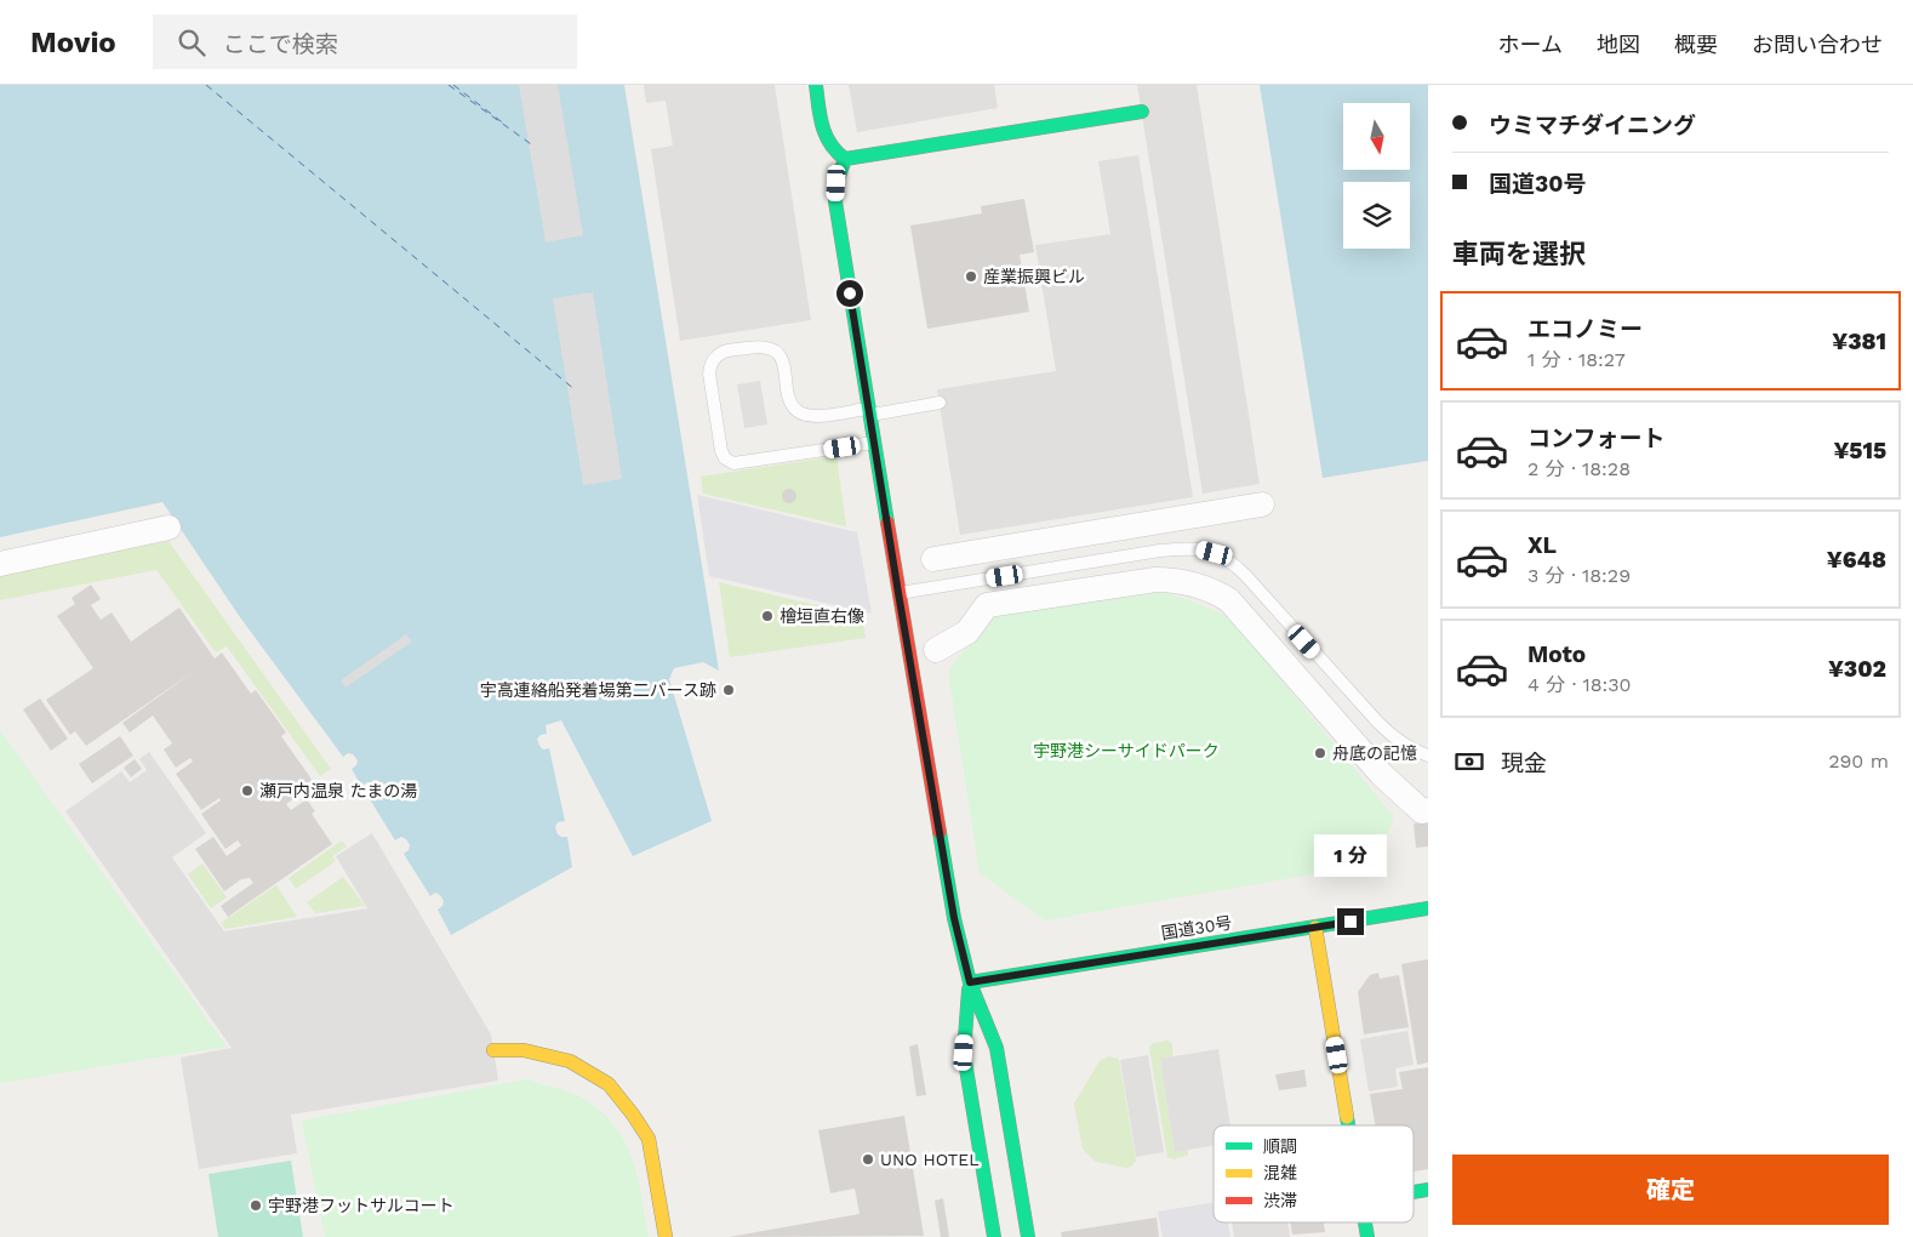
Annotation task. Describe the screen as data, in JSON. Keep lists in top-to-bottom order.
{
  "streets": {
    "main road": ["国道30号"]
  },
  "parks": ["宇野港シーサイドパーク"],
  "places": [
    "産業振興ビル",
    "檜垣直右像",
    "宇高連絡船発着場第二バース跡",
    "舟底の記憶",
    "瀬戸内温泉 たまの湯",
    "UNO HOTEL",
    "宇野港フットサルコート"
  ],
  "legend": ["順調", "混雑", "渋滞"],
  "north": "bottom",
  "page": {
    "header": "Movio",
    "search": "ここで検索",
    "nav": [
      "ホーム",
      "地図",
      "概要",
      "お問い合わせ"
    ],
    "banner": ["ウミマチダイニング", "国道30号"],
    "heading": "車両を選択",
    "list": [
      {
        "name": "エコノミー",
        "note": "1 分 · 18:27",
        "value": "¥381"
      },
      {
        "name": "コンフォート",
        "note": "2 分 · 18:28",
        "value": "¥515"
      },
      {
        "name": "XL",
        "note": "3 分 · 18:29",
        "value": "¥648"
      },
      {
        "name": "Moto",
        "note": "4 分 · 18:30",
        "value": "¥302"
      }
    ],
    "pay": ["現金", "290 m"],
    "bubble": "1 分",
    "buttons": "確定"
  }
}
